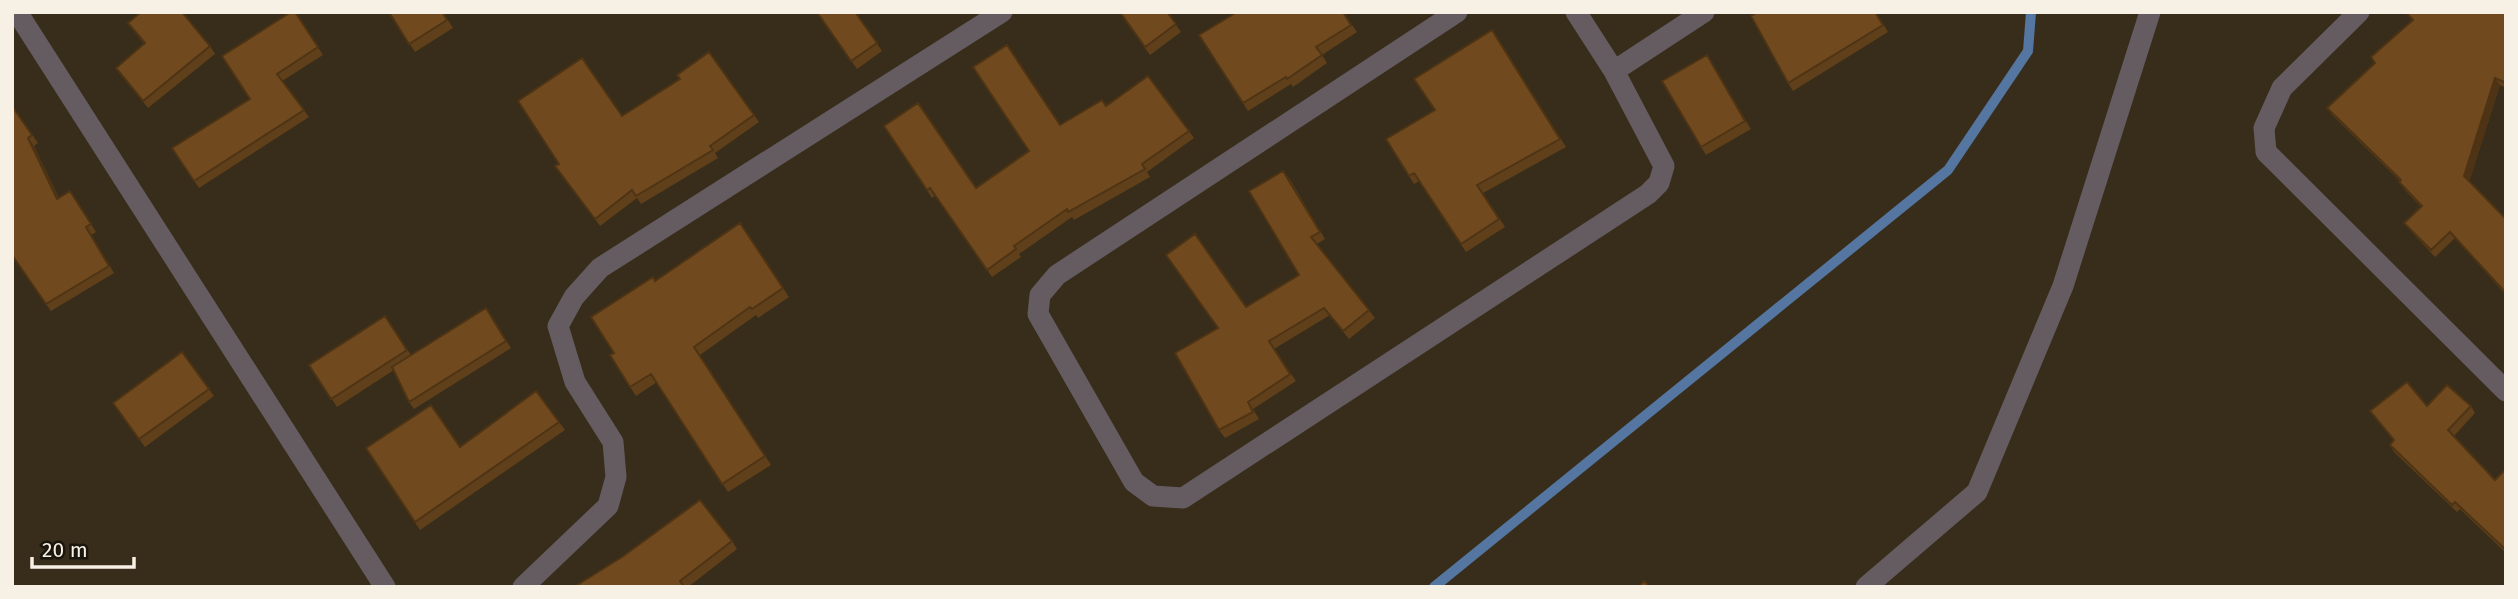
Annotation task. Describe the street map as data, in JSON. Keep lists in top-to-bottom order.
{
  "scale_bar": "20 m"
}
